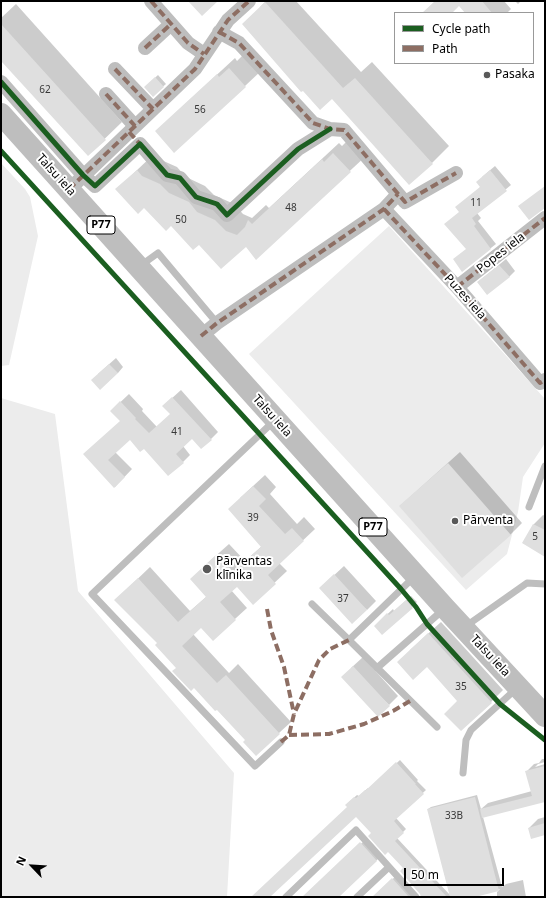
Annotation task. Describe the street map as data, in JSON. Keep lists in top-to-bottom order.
{
  "streets": {
    "main road": ["Talsu iela", "P77"],
    "street": ["Popes iela", "Puzes iela"]
  },
  "crossings": [
    ["Popes iela", "Puzes iela"]
  ],
  "places": ["Pasaka", "Pārventa", "Pārventas klīnika"],
  "house_numbers": [
    "62",
    "56",
    "11",
    "48",
    "50",
    "41",
    "39",
    "5",
    "37",
    "35",
    "33B"
  ],
  "legend": ["Cycle path", "Path"],
  "scale_bar": "50 m",
  "north": "top left"
}
